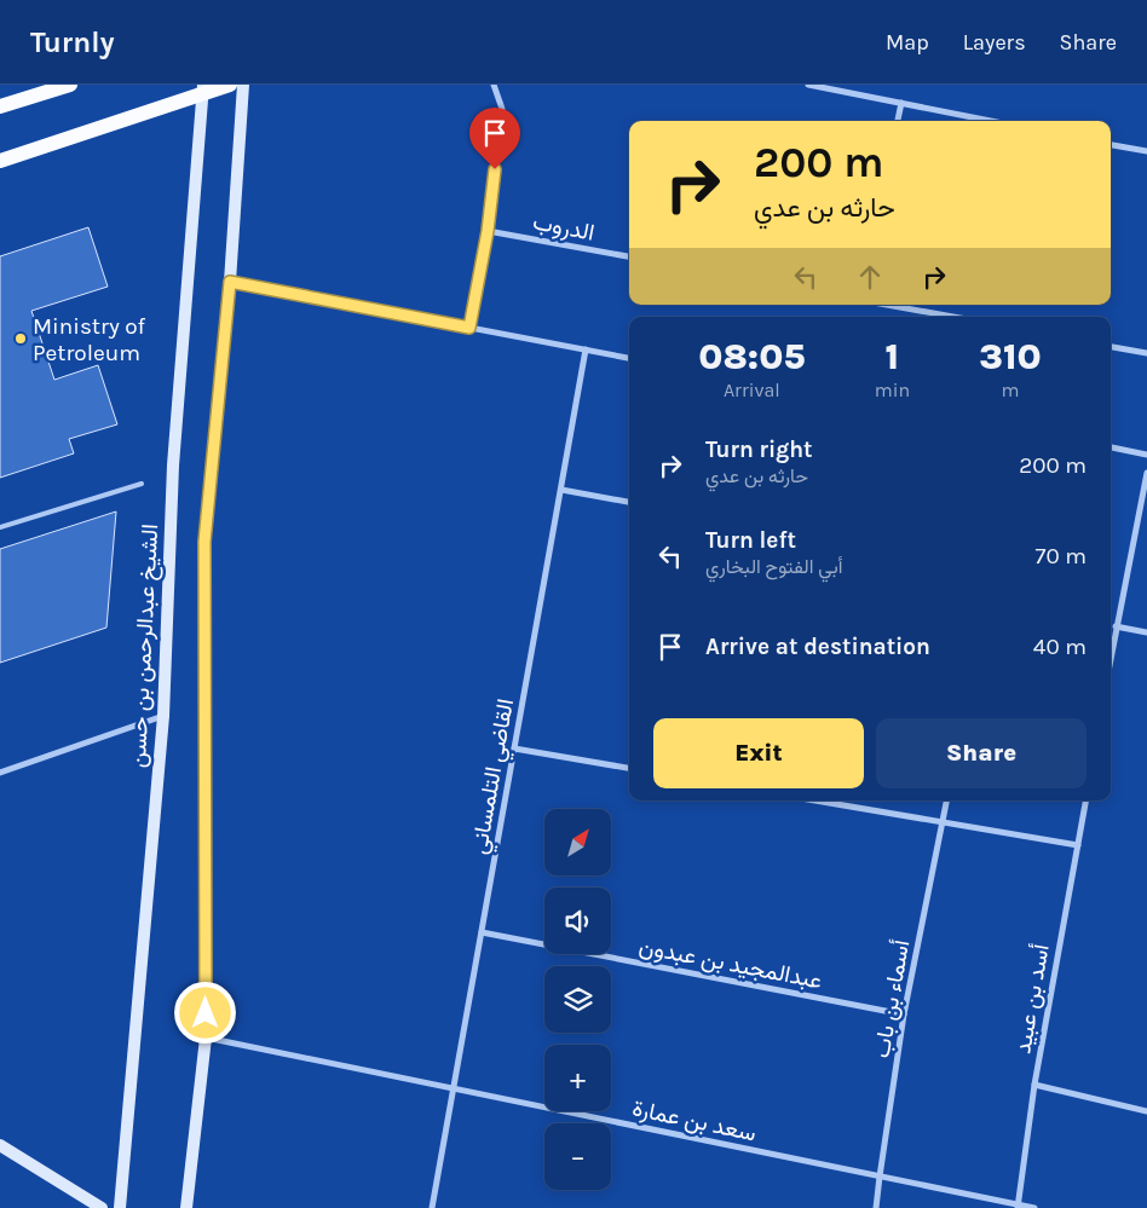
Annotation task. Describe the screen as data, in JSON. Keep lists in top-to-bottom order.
{
  "streets": {
    "street": [
      "الدروب",
      "الشيخ عبدالرحمن بن حسن",
      "القاضي التلمساني",
      "عبدالمجيد بن عبدون",
      "أسماء بن باب",
      "أسد بن عبيد",
      "سعد بن عمارة"
    ]
  },
  "crossings": [
    ["القاضي التلمساني", "عبدالمجيد بن عبدون"],
    ["القاضي التلمساني", "سعد بن عمارة"],
    ["عبدالمجيد بن عبدون", "أسماء بن باب"],
    ["أسماء بن باب", "سعد بن عمارة"],
    ["أسد بن عبيد", "سعد بن عمارة"]
  ],
  "places": ["Ministry of Petroleum"],
  "north": "top right",
  "page": {
    "header": "Turnly",
    "nav": ["Map", "Layers", "Share"],
    "turn": ["200 m", "حارثه بن عدي"],
    "eta": [
      "08:05",
      "Arrival",
      "1",
      "min",
      "310",
      "m"
    ],
    "list": [
      {
        "name": "Turn right",
        "note": "حارثه بن عدي",
        "value": "200 m"
      },
      {
        "name": "Turn left",
        "note": "أبي الفتوح البخاري",
        "value": "70 m"
      },
      {
        "name": "Arrive at destination",
        "value": "40 m"
      }
    ],
    "buttons": ["Exit", "Share"],
    "map_buttons": ["+", "−"]
  }
}
